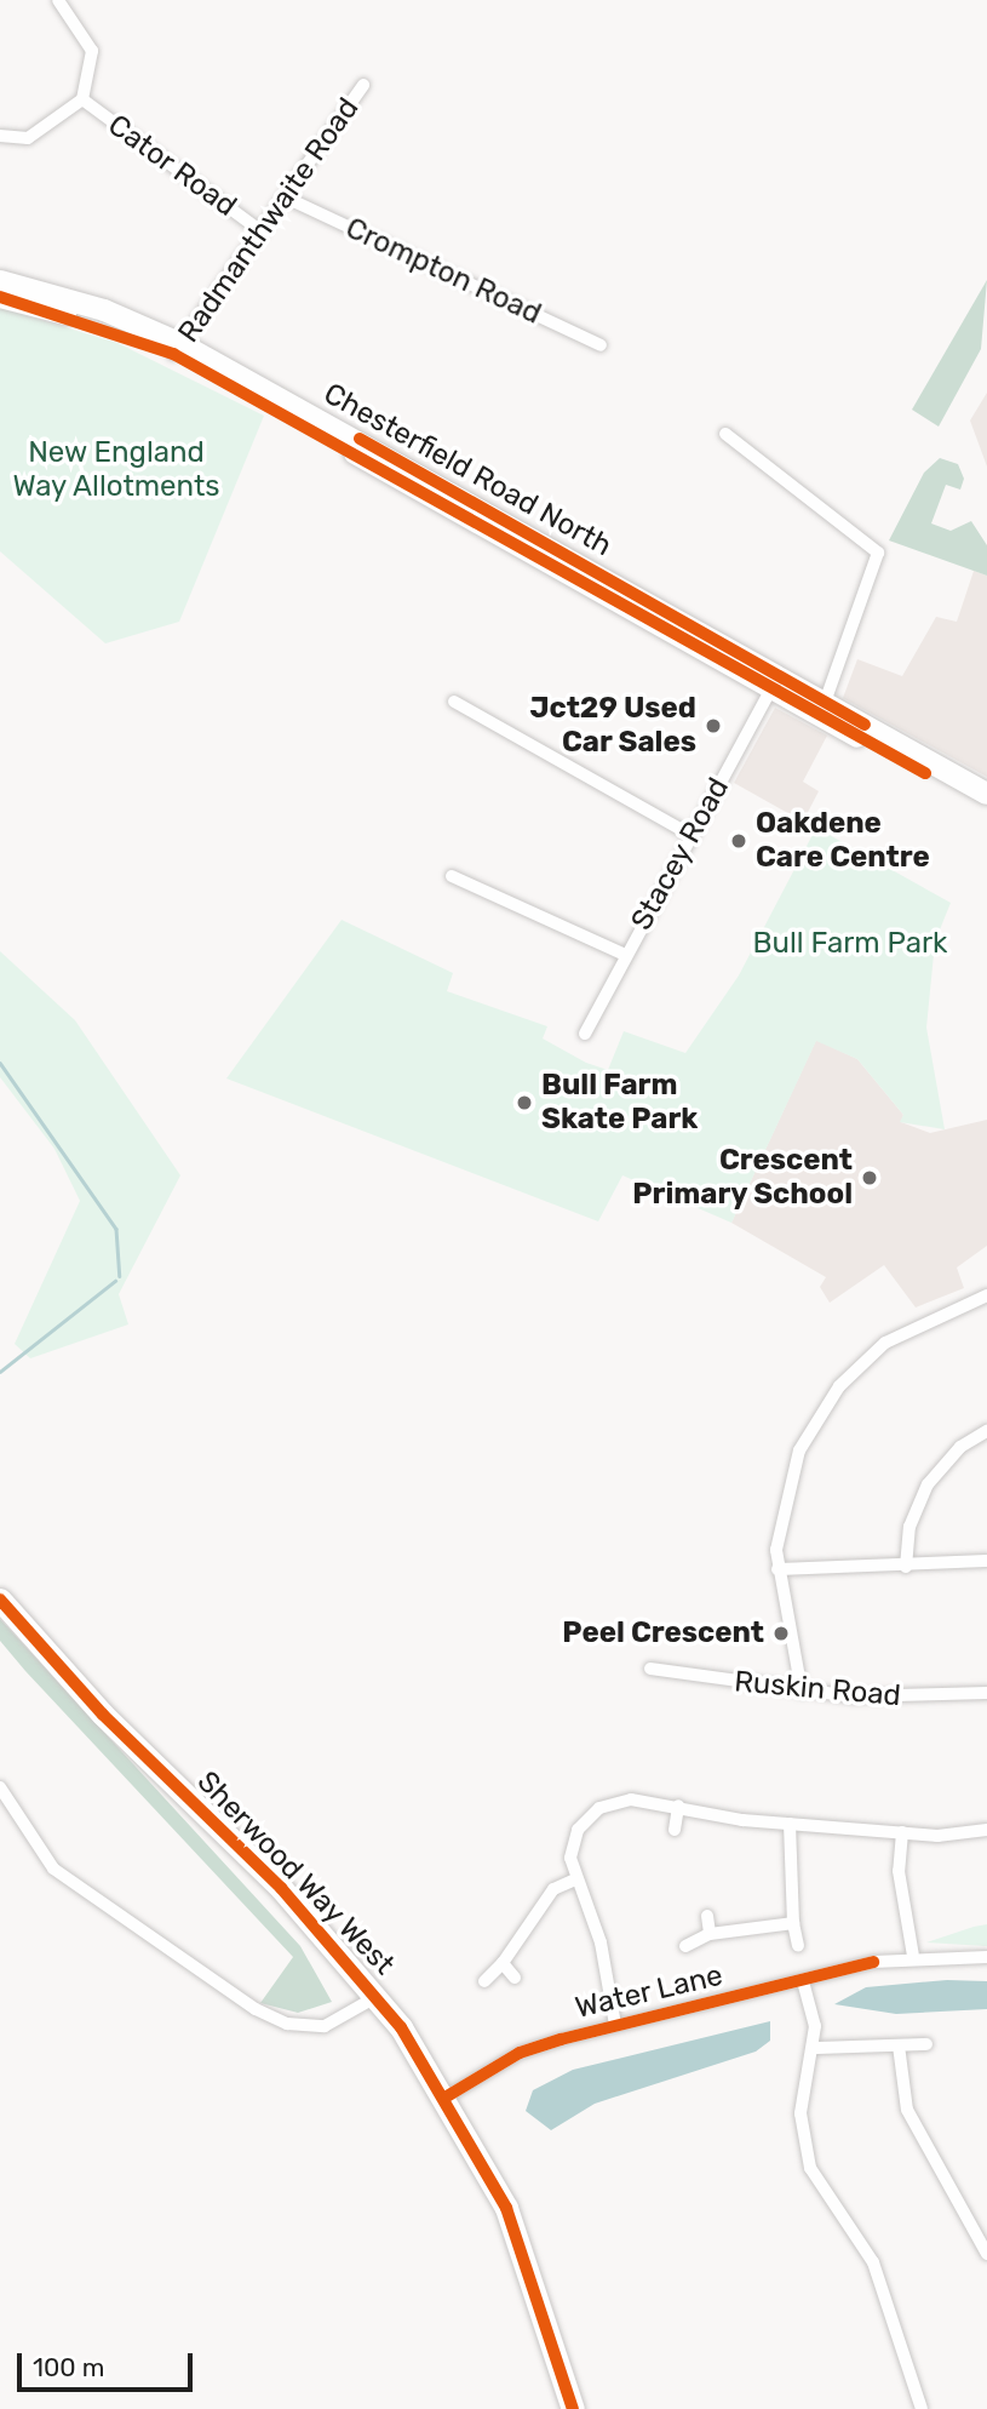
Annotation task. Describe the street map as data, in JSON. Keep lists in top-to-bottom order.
{
  "streets": {
    "highway": ["Sherwood Way West"],
    "main road": ["Chesterfield Road North"],
    "street": [
      "Cator Road",
      "Radmanthwaite Road",
      "Crompton Road",
      "Stacey Road",
      "Ruskin Road",
      "Water Lane"
    ]
  },
  "crossings": [
    ["Cator Road", "Radmanthwaite Road"],
    ["Radmanthwaite Road", "Crompton Road"],
    ["Radmanthwaite Road", "Chesterfield Road North"],
    ["Chesterfield Road North", "Stacey Road"],
    ["Sherwood Way West", "Water Lane"]
  ],
  "parks": ["New England Way Allotments", "Bull Farm Park"],
  "places": [
    "Jct29 Used Car Sales",
    "Oakdene Care Centre",
    "Bull Farm Skate Park",
    "Crescent Primary School",
    "Peel Crescent"
  ],
  "scale_bar": "100 m"
}
